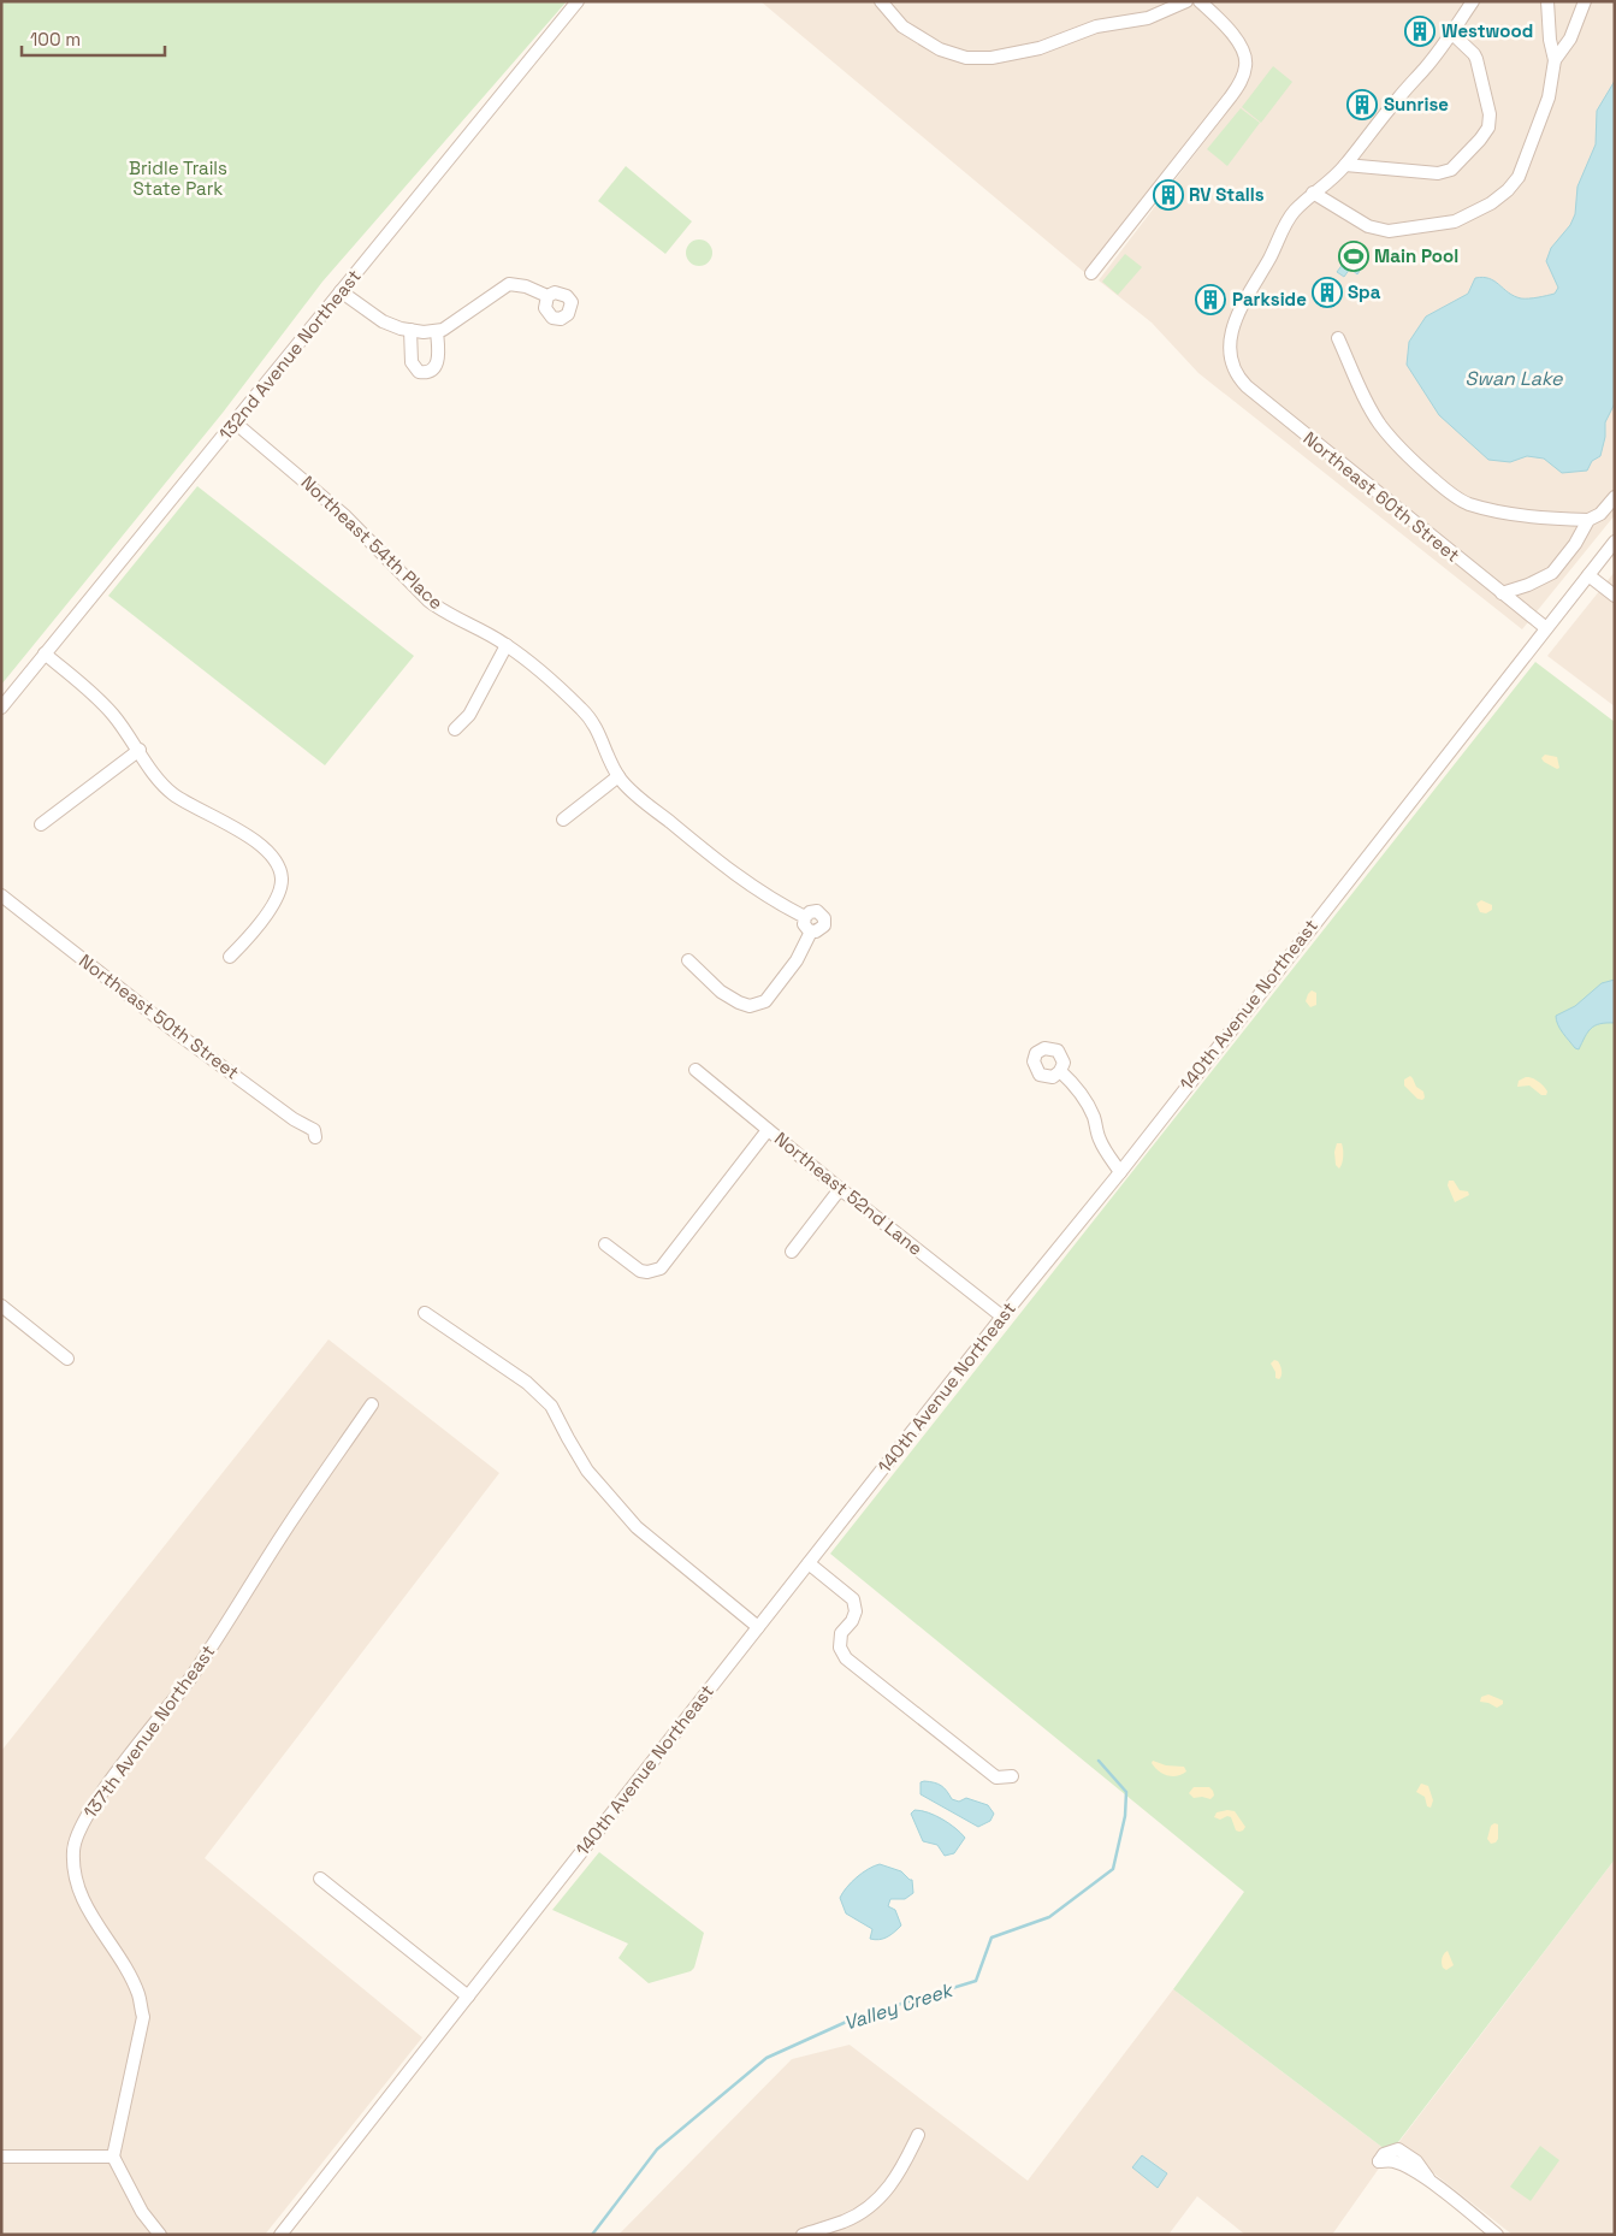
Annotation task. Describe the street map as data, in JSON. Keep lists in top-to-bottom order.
{
  "streets": {
    "street": [
      "132nd Avenue Northeast",
      "Northeast 60th Street",
      "Northeast 54th Place",
      "140th Avenue Northeast",
      "Northeast 50th Street",
      "Northeast 52nd Lane",
      "137th Avenue Northeast"
    ]
  },
  "crossings": [
    ["132nd Avenue Northeast", "Northeast 54th Place"],
    ["Northeast 60th Street", "140th Avenue Northeast"],
    ["140th Avenue Northeast", "Northeast 52nd Lane"]
  ],
  "water": ["Swan Lake", "Valley Creek"],
  "parks": ["Bridle Trails State Park"],
  "places": {
    "building": [
      "Westwood",
      "Sunrise",
      "RV Stalls",
      "Spa",
      "Parkside"
    ],
    "sports": ["Main Pool"]
  },
  "scale_bar": "100 m"
}
